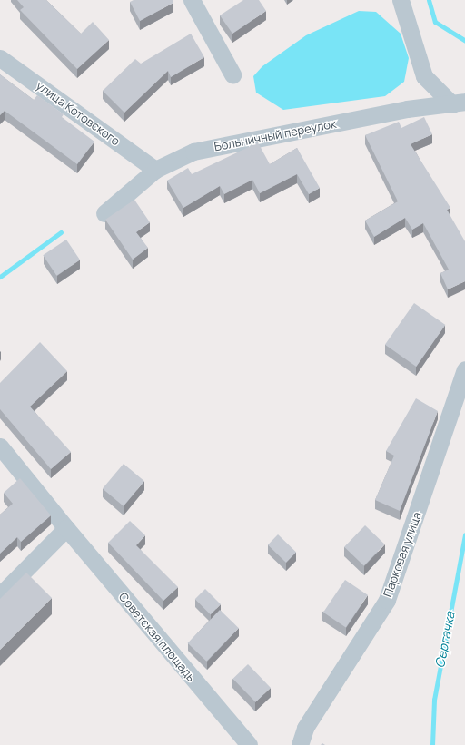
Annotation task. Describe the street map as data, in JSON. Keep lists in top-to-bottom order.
{
  "streets": {
    "street": [
      "улица Котовского",
      "Больничный переулок",
      "Парковая улица",
      "Советская площадь"
    ]
  },
  "crossings": [
    ["улица Котовского", "Больничный переулок"]
  ],
  "water": ["Сергачка"]
}
